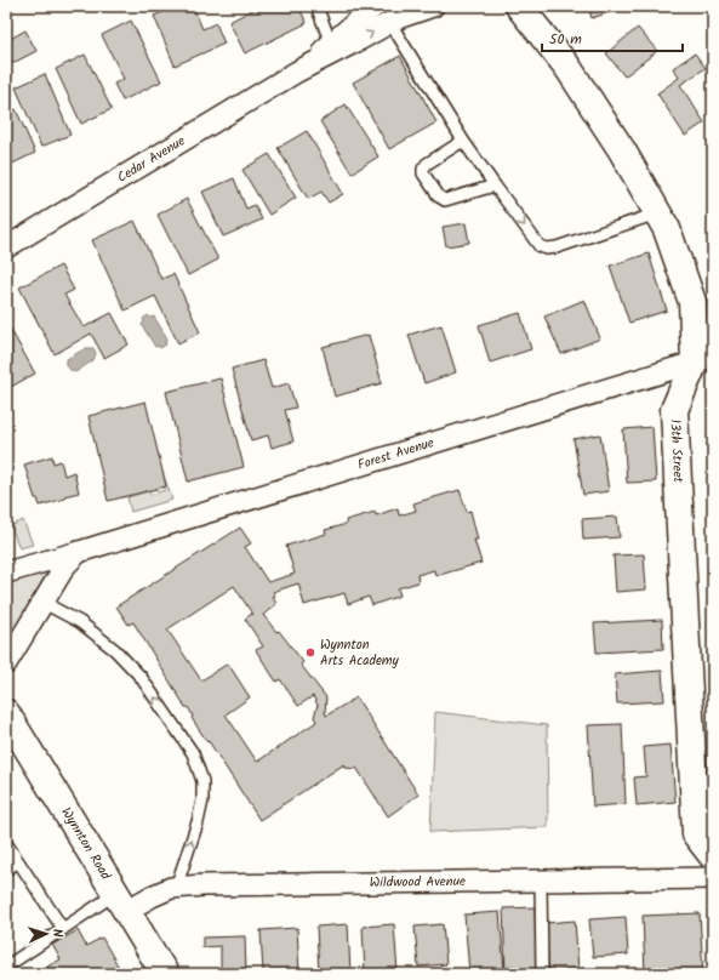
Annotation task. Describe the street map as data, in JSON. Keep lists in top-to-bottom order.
{
  "streets": {
    "main road": ["13th Street", "Wynnton Road"],
    "street": ["Cedar Avenue", "Forest Avenue", "Wildwood Avenue"]
  },
  "crossings": [
    ["13th Street", "Forest Avenue"],
    ["Wynnton Road", "Wildwood Avenue"]
  ],
  "places": ["Wynnton Arts Academy"],
  "scale_bar": "50 m",
  "north": "right"
}
